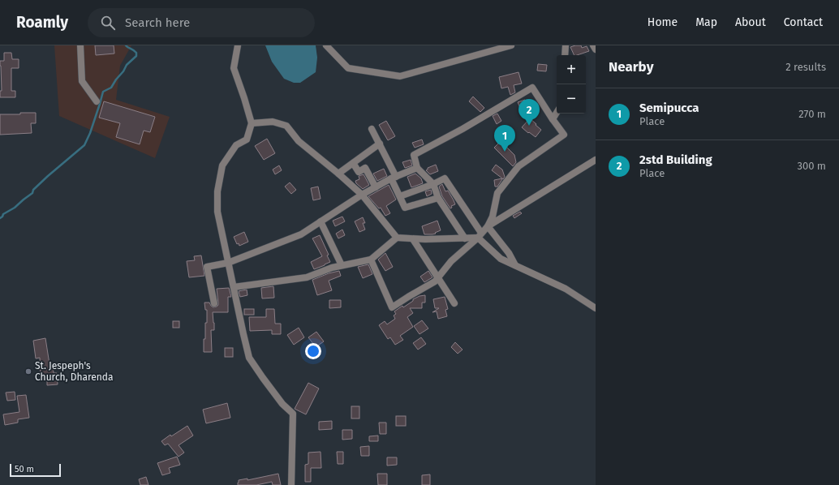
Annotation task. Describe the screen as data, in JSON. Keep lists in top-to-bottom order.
{
  "places": ["St. Jespeph's Church, Dharenda"],
  "scale_bar": "50 m",
  "page": {
    "header": "Roamly",
    "search": "Search here",
    "nav": [
      "Home",
      "Map",
      "About",
      "Contact"
    ],
    "heading": ["Nearby", "2 results"],
    "map_buttons": ["+", "−"],
    "list": [
      {
        "mark": "1",
        "name": "Semipucca",
        "note": "Place",
        "value": "270 m"
      },
      {
        "mark": "2",
        "name": "2std Building",
        "note": "Place",
        "value": "300 m"
      }
    ],
    "pins": ["2", "1"],
    "scale": "50 m"
  }
}
